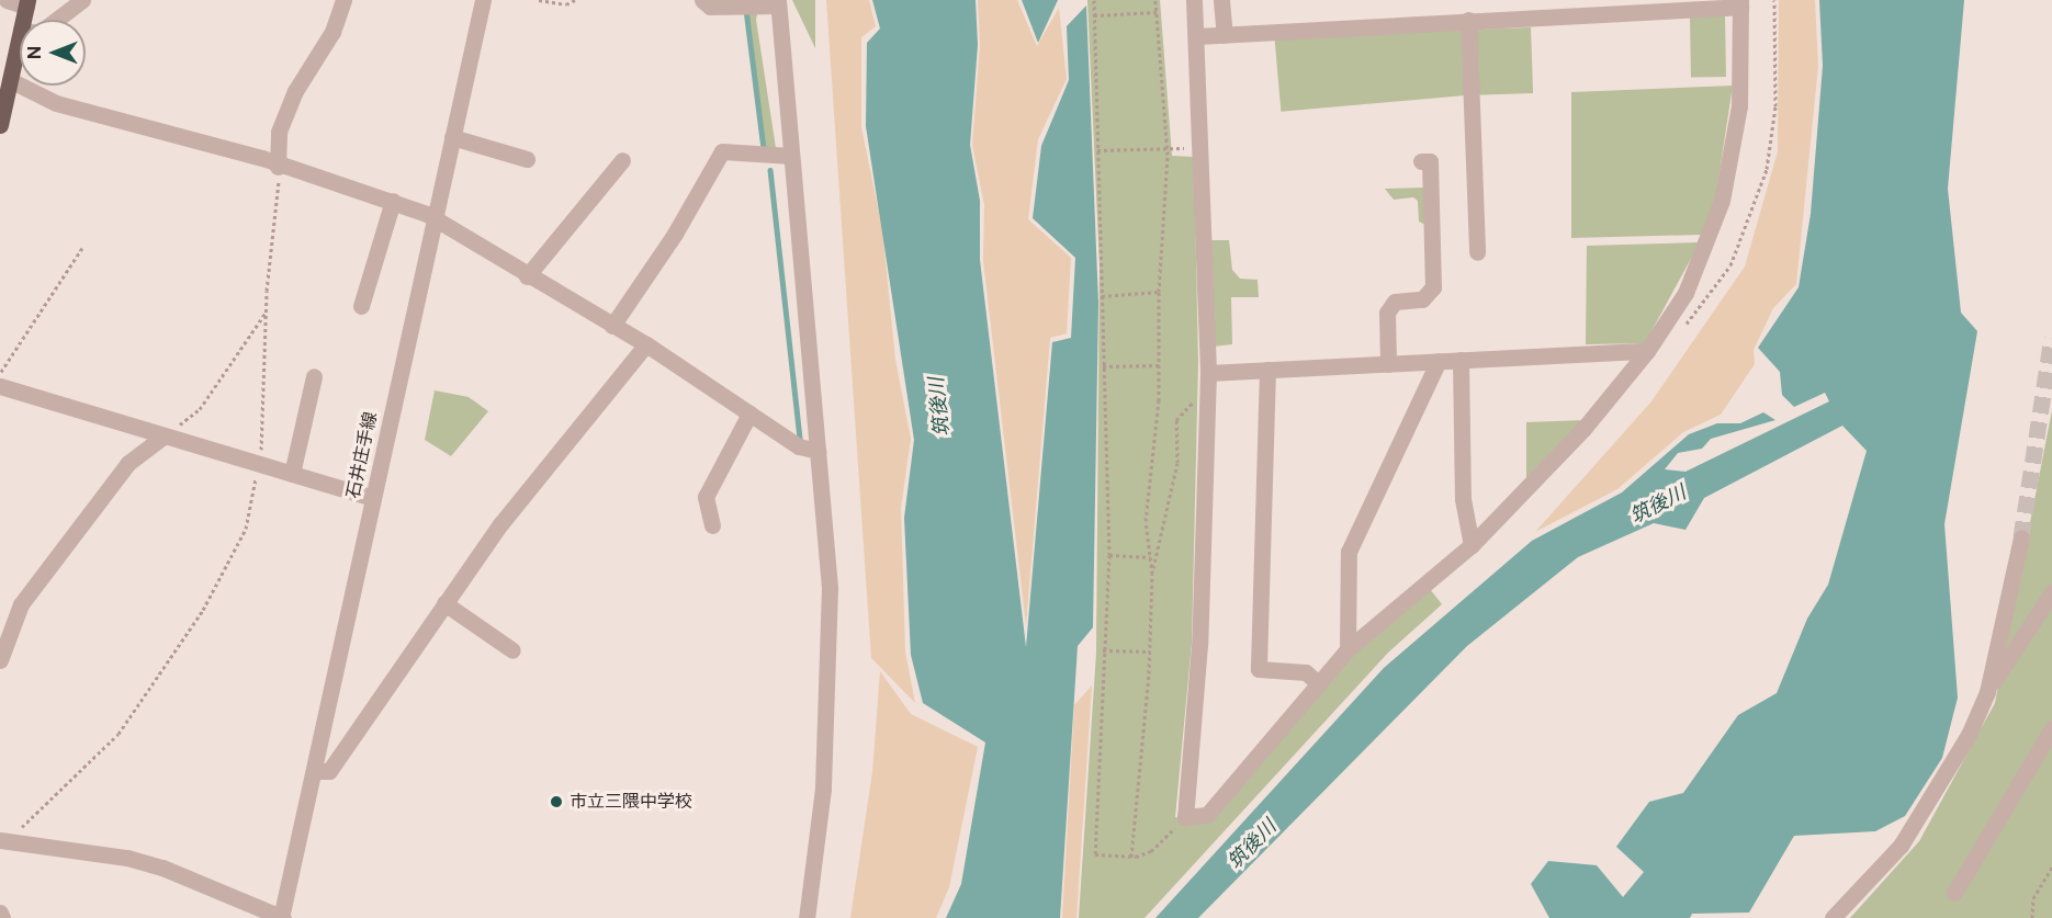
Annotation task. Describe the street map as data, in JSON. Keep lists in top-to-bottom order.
{
  "streets": {
    "street": ["石井庄手線"]
  },
  "water": ["筑後川"],
  "places": ["市立三隈中学校"],
  "north": "left"
}
